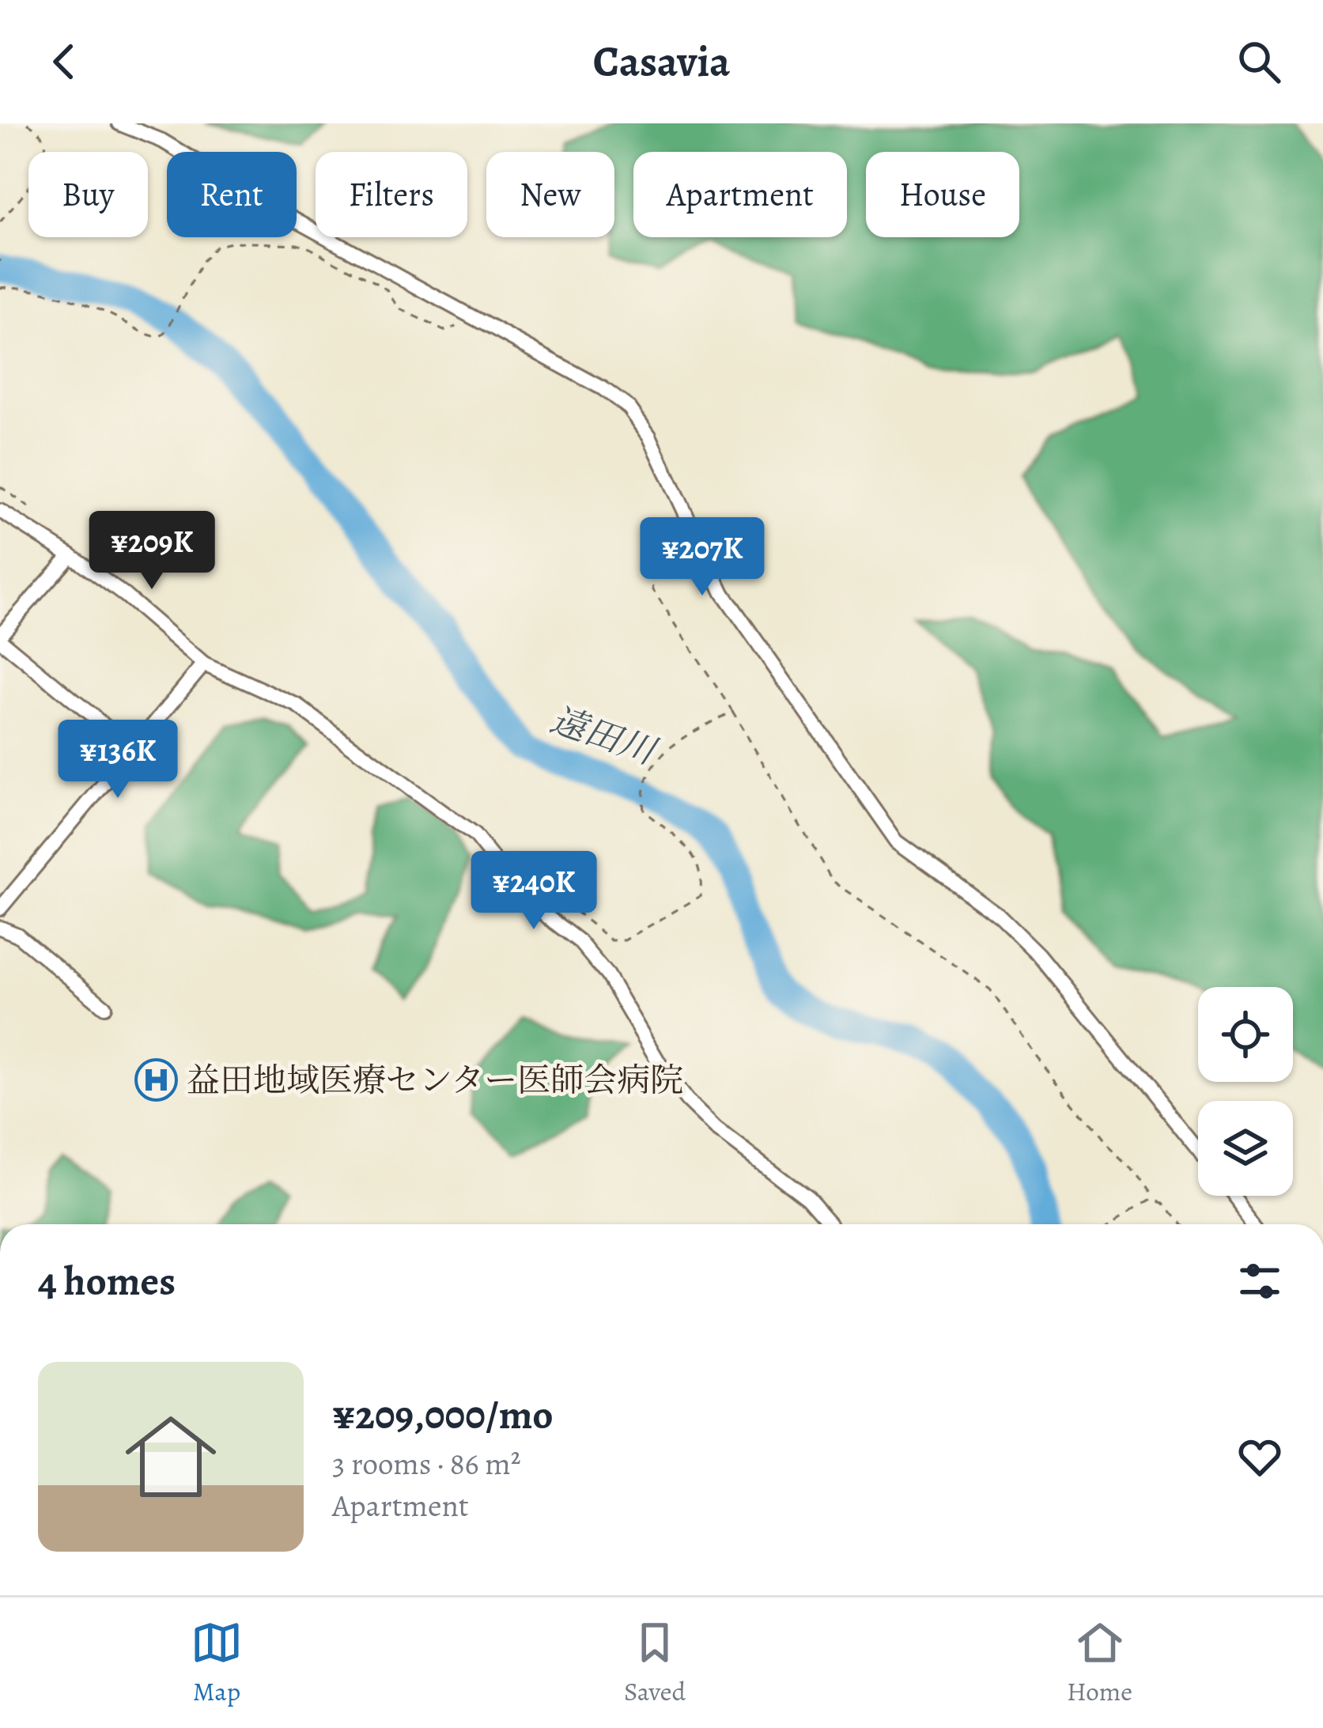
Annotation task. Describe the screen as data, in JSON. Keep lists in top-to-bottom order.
{
  "water": ["遠田川"],
  "places": {
    "hospital": ["益田地域医療センター医師会病院"]
  },
  "page": {
    "header": "Casavia",
    "chip": [
      "Buy",
      "Rent",
      "Filters",
      "New",
      "Apartment",
      "House"
    ],
    "price": [
      "¥209K",
      "¥207K",
      "¥136K",
      "¥240K"
    ],
    "heading": "4 homes",
    "list": [
      {
        "name": "¥209,000/mo",
        "note": "3 rooms · 86 m² · Apartment"
      }
    ],
    "tabs": ["Map", "Saved", "Home"]
  }
}
